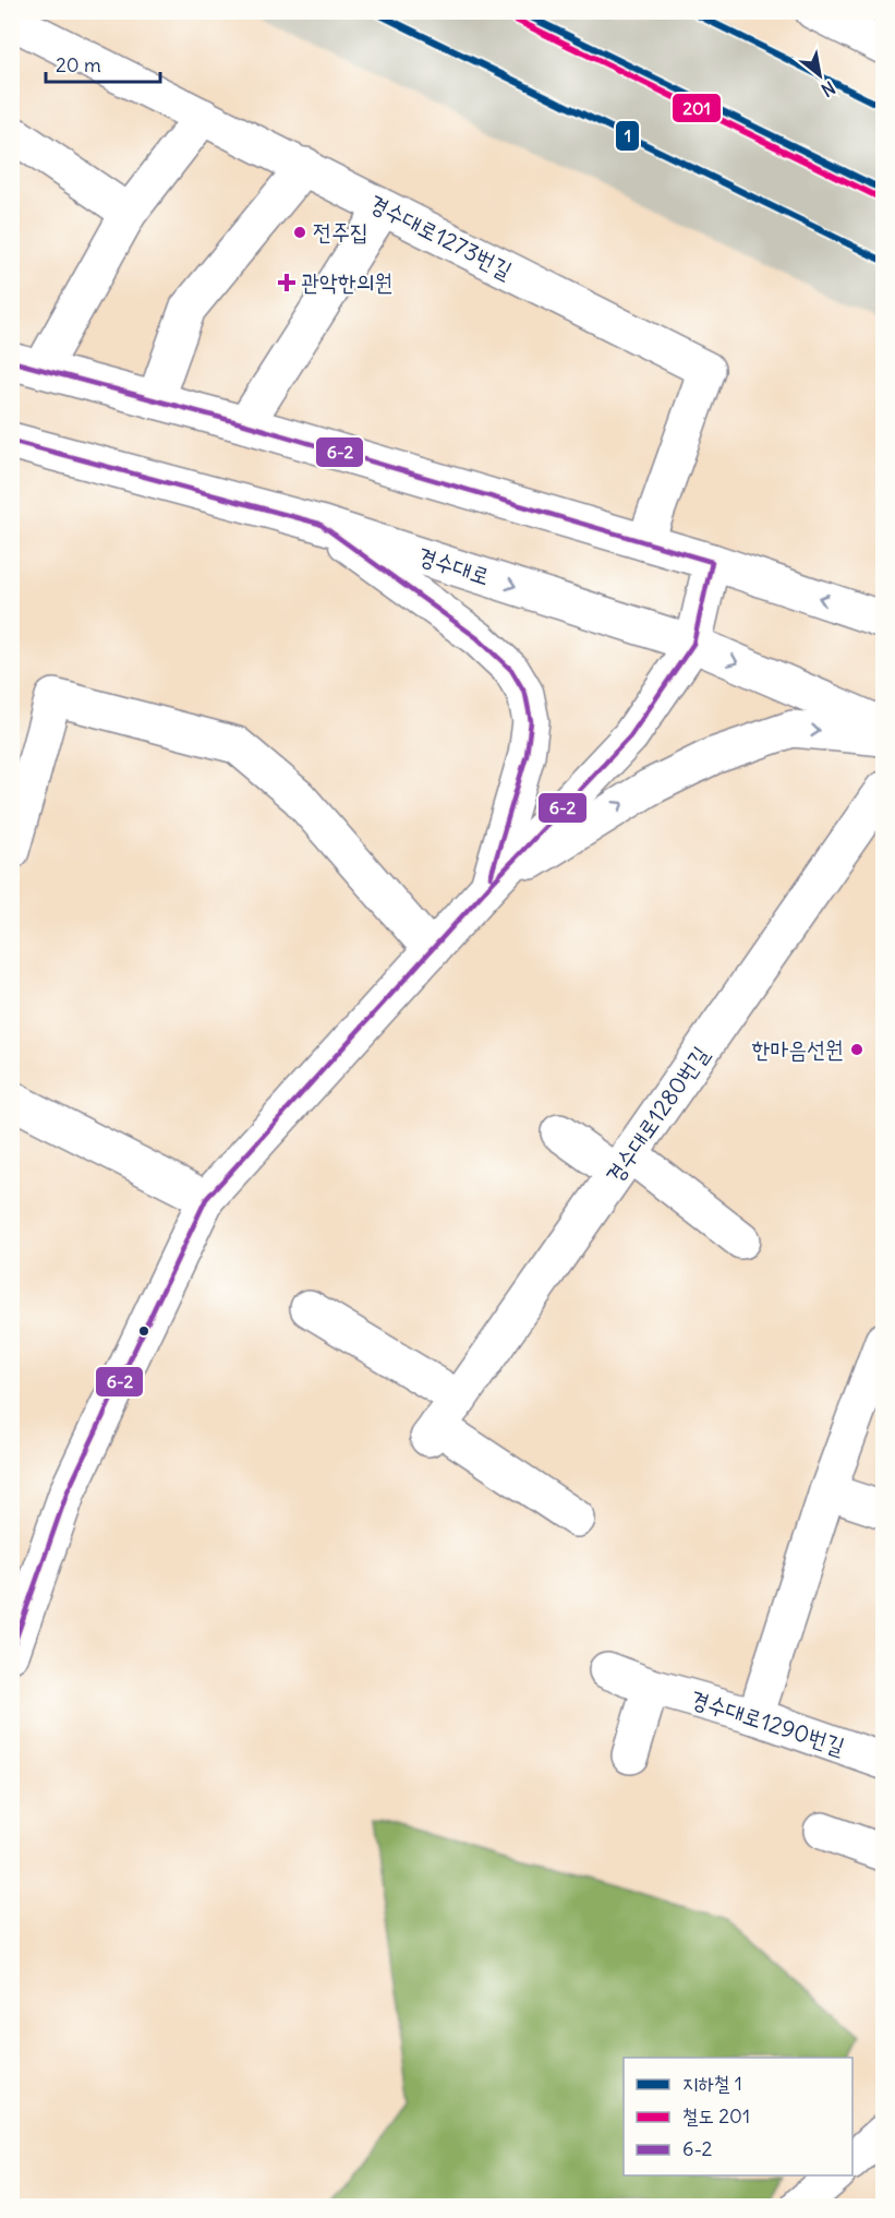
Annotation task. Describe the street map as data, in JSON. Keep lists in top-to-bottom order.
{
  "streets": {
    "main road": [
      "경수대로1273번길",
      "경수대로",
      "경수대로1280번길",
      "경수대로1290번길"
    ]
  },
  "places": {
    "other": ["전주집", "한마음선원"],
    "health": ["관악한의원"]
  },
  "lines": ["metro line 1", "rail line 201", "transit line 6-2"],
  "legend": ["지하철 1", "철도 201", "6-2"],
  "scale_bar": "20 m",
  "north": "bottom right"
}
